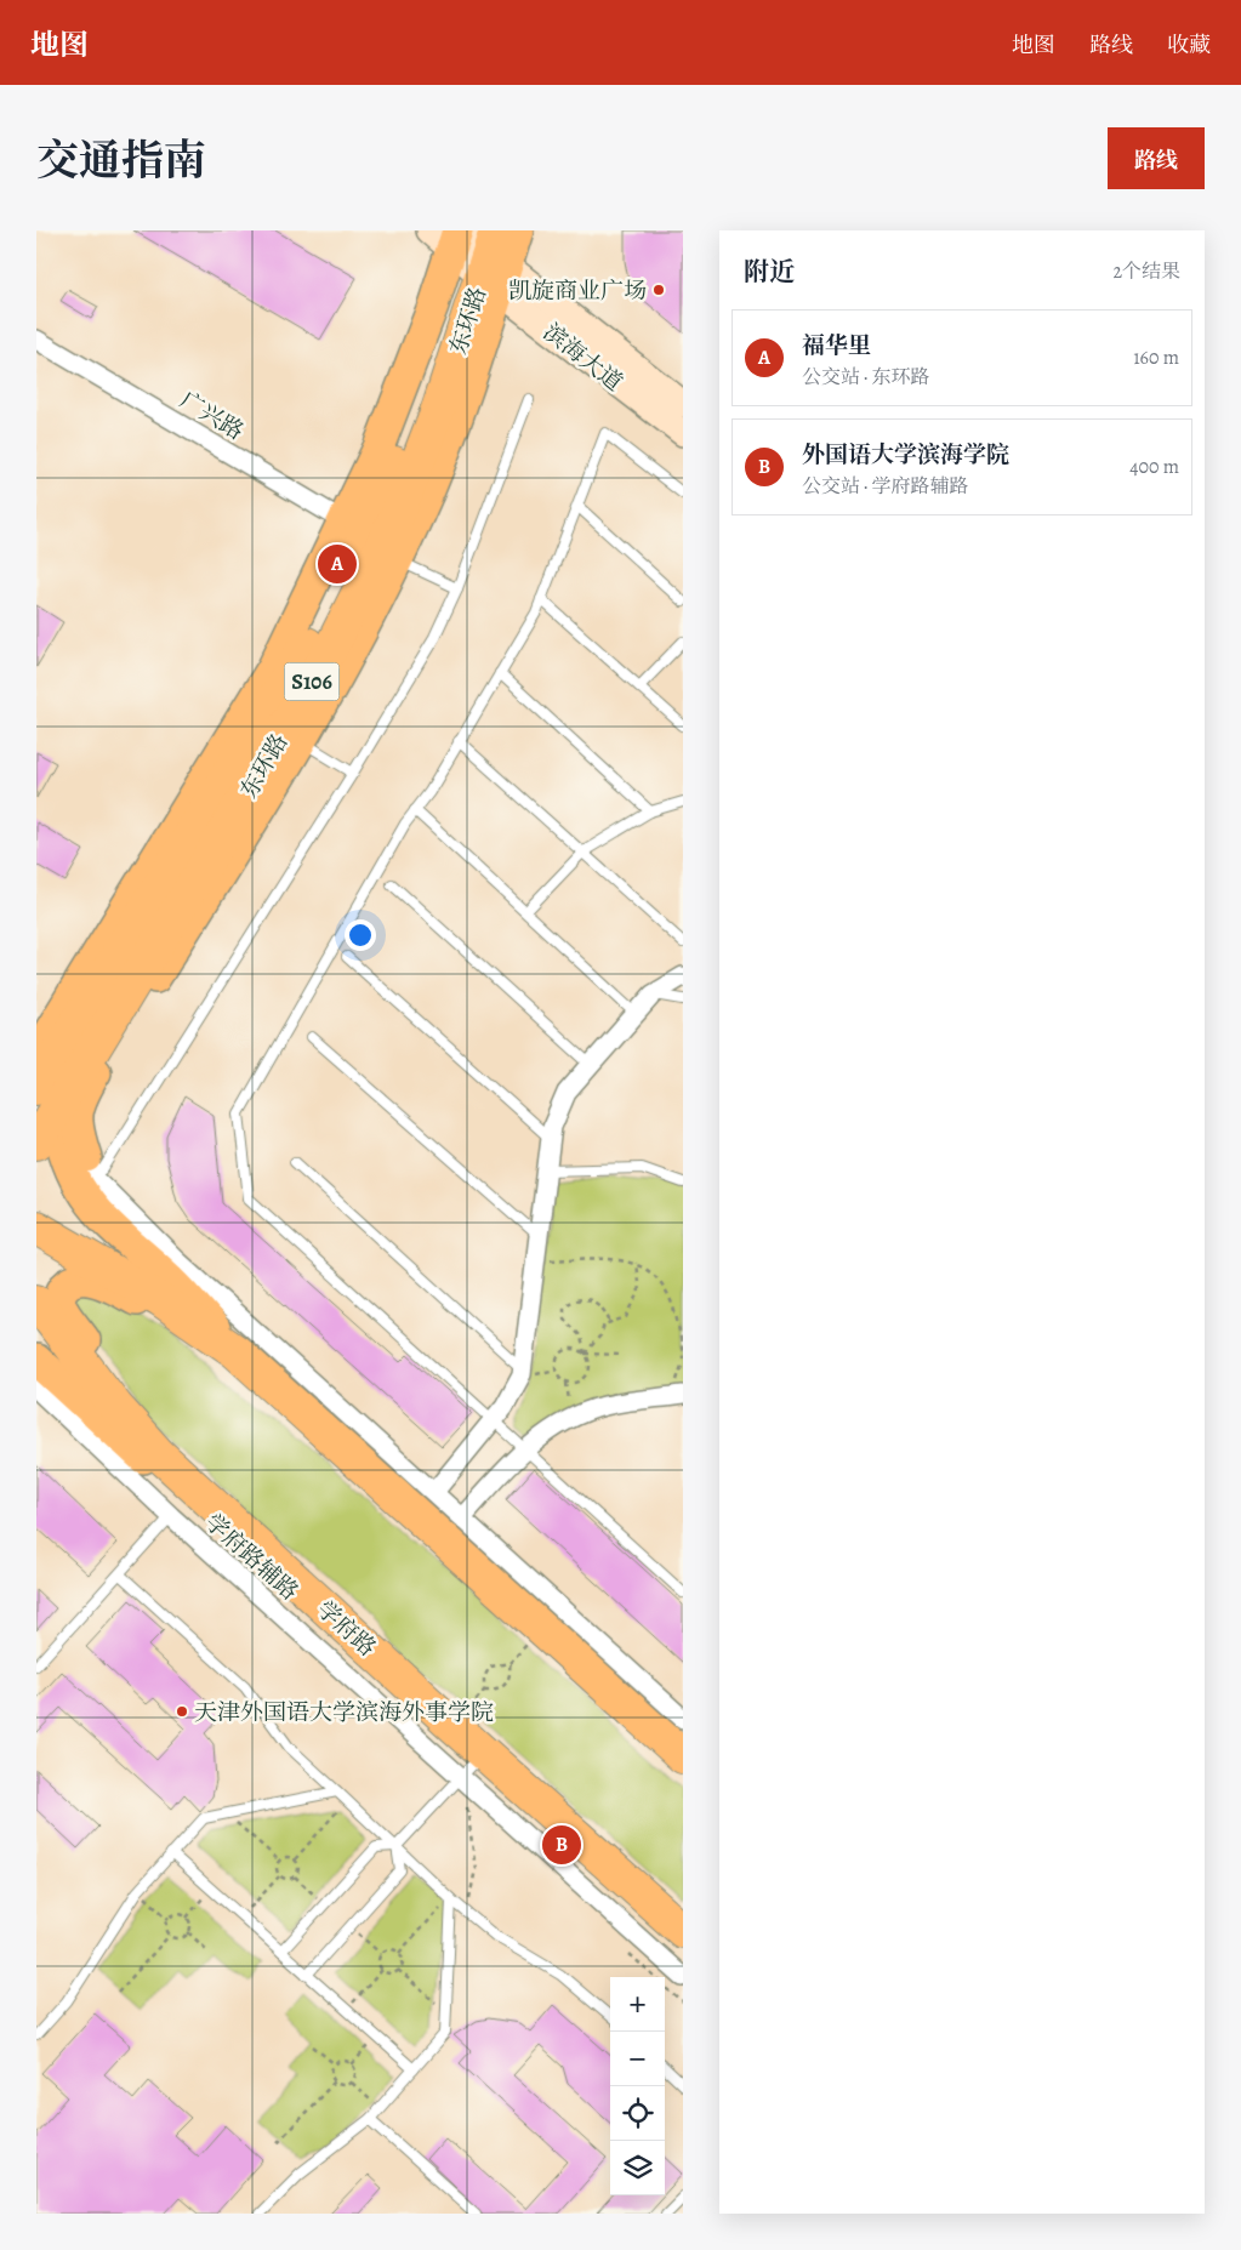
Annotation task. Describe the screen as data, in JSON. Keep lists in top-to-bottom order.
{
  "streets": {
    "highway": ["东环路", "S106", "学府路"],
    "main road": ["滨海大道"],
    "street": ["广兴路", "学府路辅路"]
  },
  "crossings": [
    ["东环路", "滨海大道"],
    ["东环路", "广兴路"]
  ],
  "places": ["凯旋商业广场", "天津外国语大学滨海外事学院"],
  "page": {
    "header": "地图",
    "nav": ["地图", "路线", "收藏"],
    "title": "交通指南",
    "buttons": "路线",
    "heading": ["附近", "2个结果"],
    "list": [
      {
        "mark": "A",
        "name": "福华里",
        "note": "公交站 · 东环路",
        "value": "160 m"
      },
      {
        "mark": "B",
        "name": "外国语大学滨海学院",
        "note": "公交站 · 学府路辅路",
        "value": "400 m"
      }
    ],
    "pins": ["A", "B"],
    "map_buttons": ["+", "−"]
  }
}
